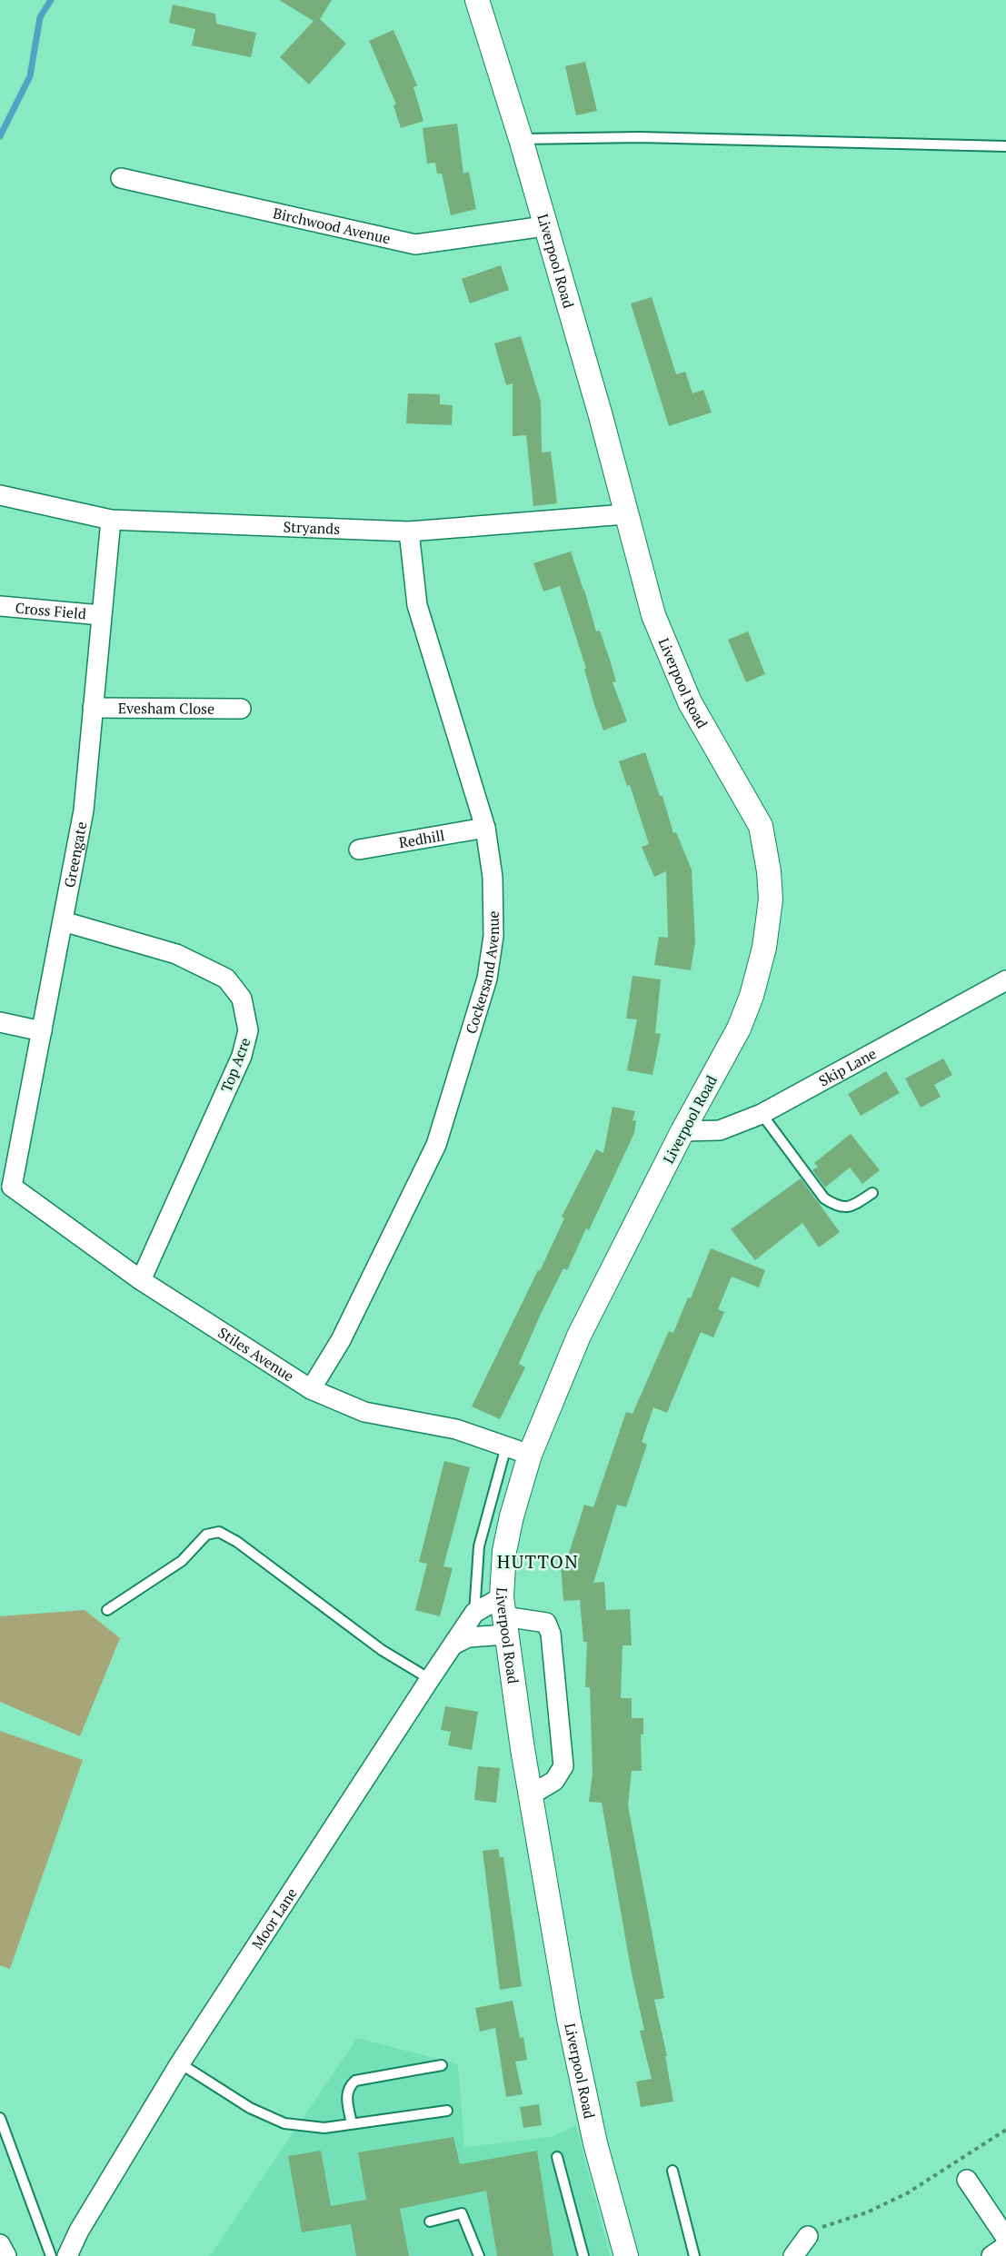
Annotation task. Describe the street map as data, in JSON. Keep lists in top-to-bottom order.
{
  "streets": {
    "street": [
      "Birchwood Avenue",
      "Liverpool Road",
      "Stryands",
      "Cross Field",
      "Evesham Close",
      "Redhill",
      "Greengate",
      "Cockersand Avenue",
      "Top Acre",
      "Skip Lane",
      "Stiles Avenue",
      "Moor Lane"
    ]
  },
  "crossings": [
    ["Birchwood Avenue", "Liverpool Road"],
    ["Liverpool Road", "Stryands"],
    ["Liverpool Road", "Skip Lane"],
    ["Liverpool Road", "Stiles Avenue"],
    ["Liverpool Road", "Moor Lane"],
    ["Stryands", "Greengate"],
    ["Stryands", "Cockersand Avenue"],
    ["Cross Field", "Greengate"],
    ["Evesham Close", "Greengate"],
    ["Redhill", "Cockersand Avenue"],
    ["Greengate", "Top Acre"],
    ["Greengate", "Stiles Avenue"],
    ["Cockersand Avenue", "Stiles Avenue"],
    ["Top Acre", "Stiles Avenue"]
  ],
  "districts": ["HUTTON"]
}
